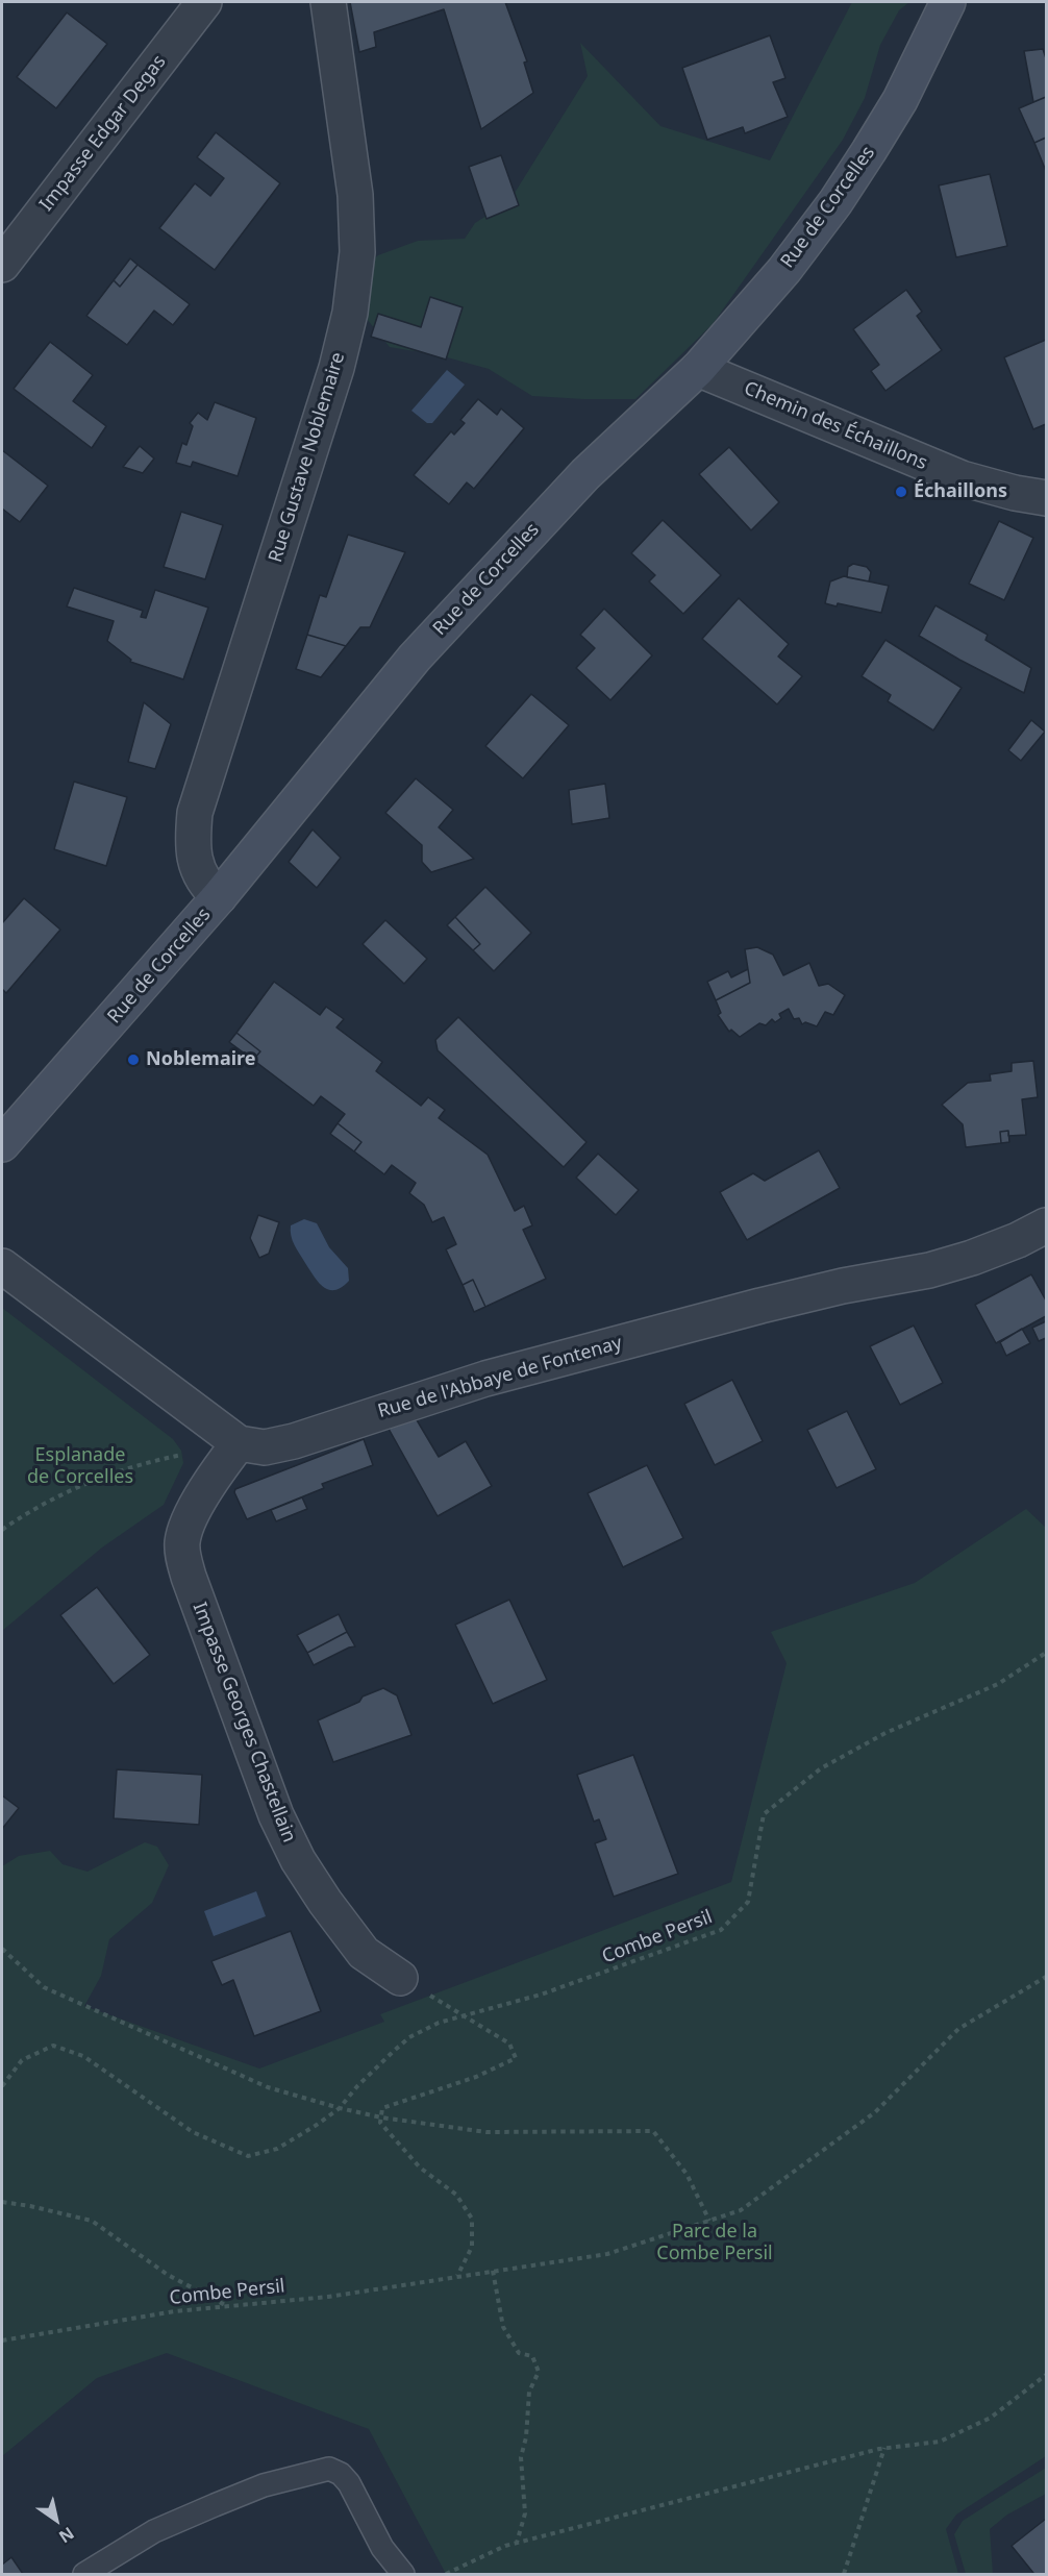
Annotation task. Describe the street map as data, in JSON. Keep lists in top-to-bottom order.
{
  "streets": {
    "main road": ["Rue de Corcelles"],
    "street": [
      "Impasse Edgar Degas",
      "Chemin des Échaillons",
      "Rue Gustave Noblemaire",
      "Rue de l'Abbaye de Fontenay",
      "Impasse Georges Chastellain"
    ],
    "path": ["Combe Persil"]
  },
  "crossings": [
    ["Rue de Corcelles", "Chemin des Échaillons"],
    ["Rue de Corcelles", "Rue Gustave Noblemaire"],
    ["Rue de l'Abbaye de Fontenay", "Impasse Georges Chastellain"]
  ],
  "parks": ["Esplanade de Corcelles", "Parc de la Combe Persil"],
  "places": ["Échaillons", "Noblemaire"],
  "north": "bottom right"
}
